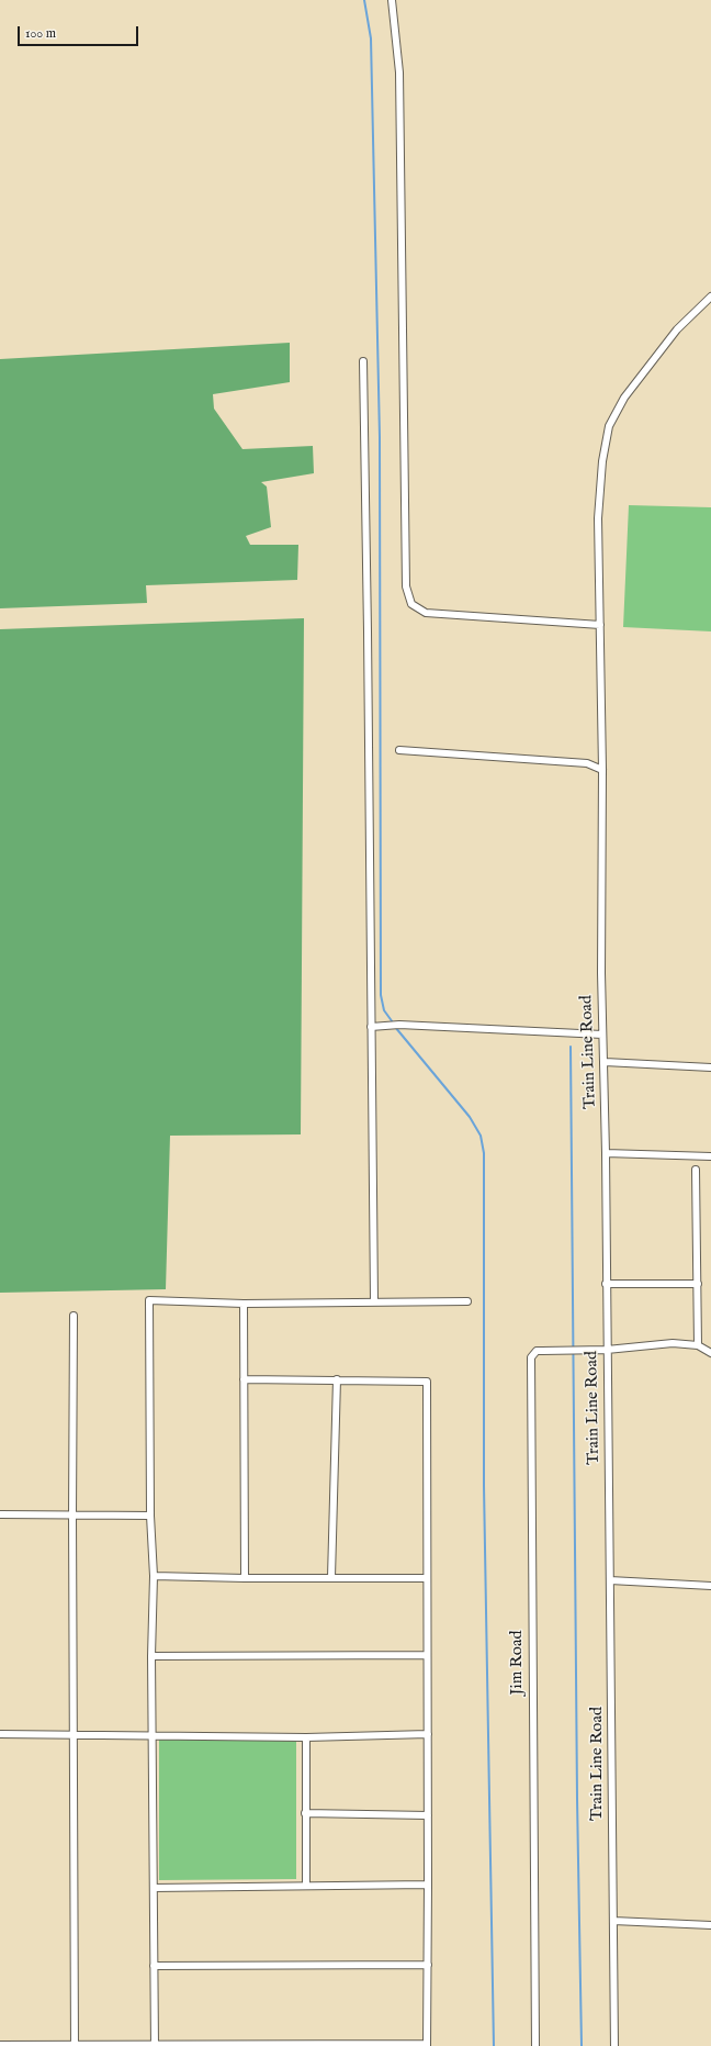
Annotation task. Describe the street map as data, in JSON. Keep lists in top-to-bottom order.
{
  "streets": {
    "street": ["Train Line Road", "Jim Road"]
  },
  "crossings": [
    ["Train Line Road", "Jim Road"]
  ],
  "scale_bar": "100 m"
}
